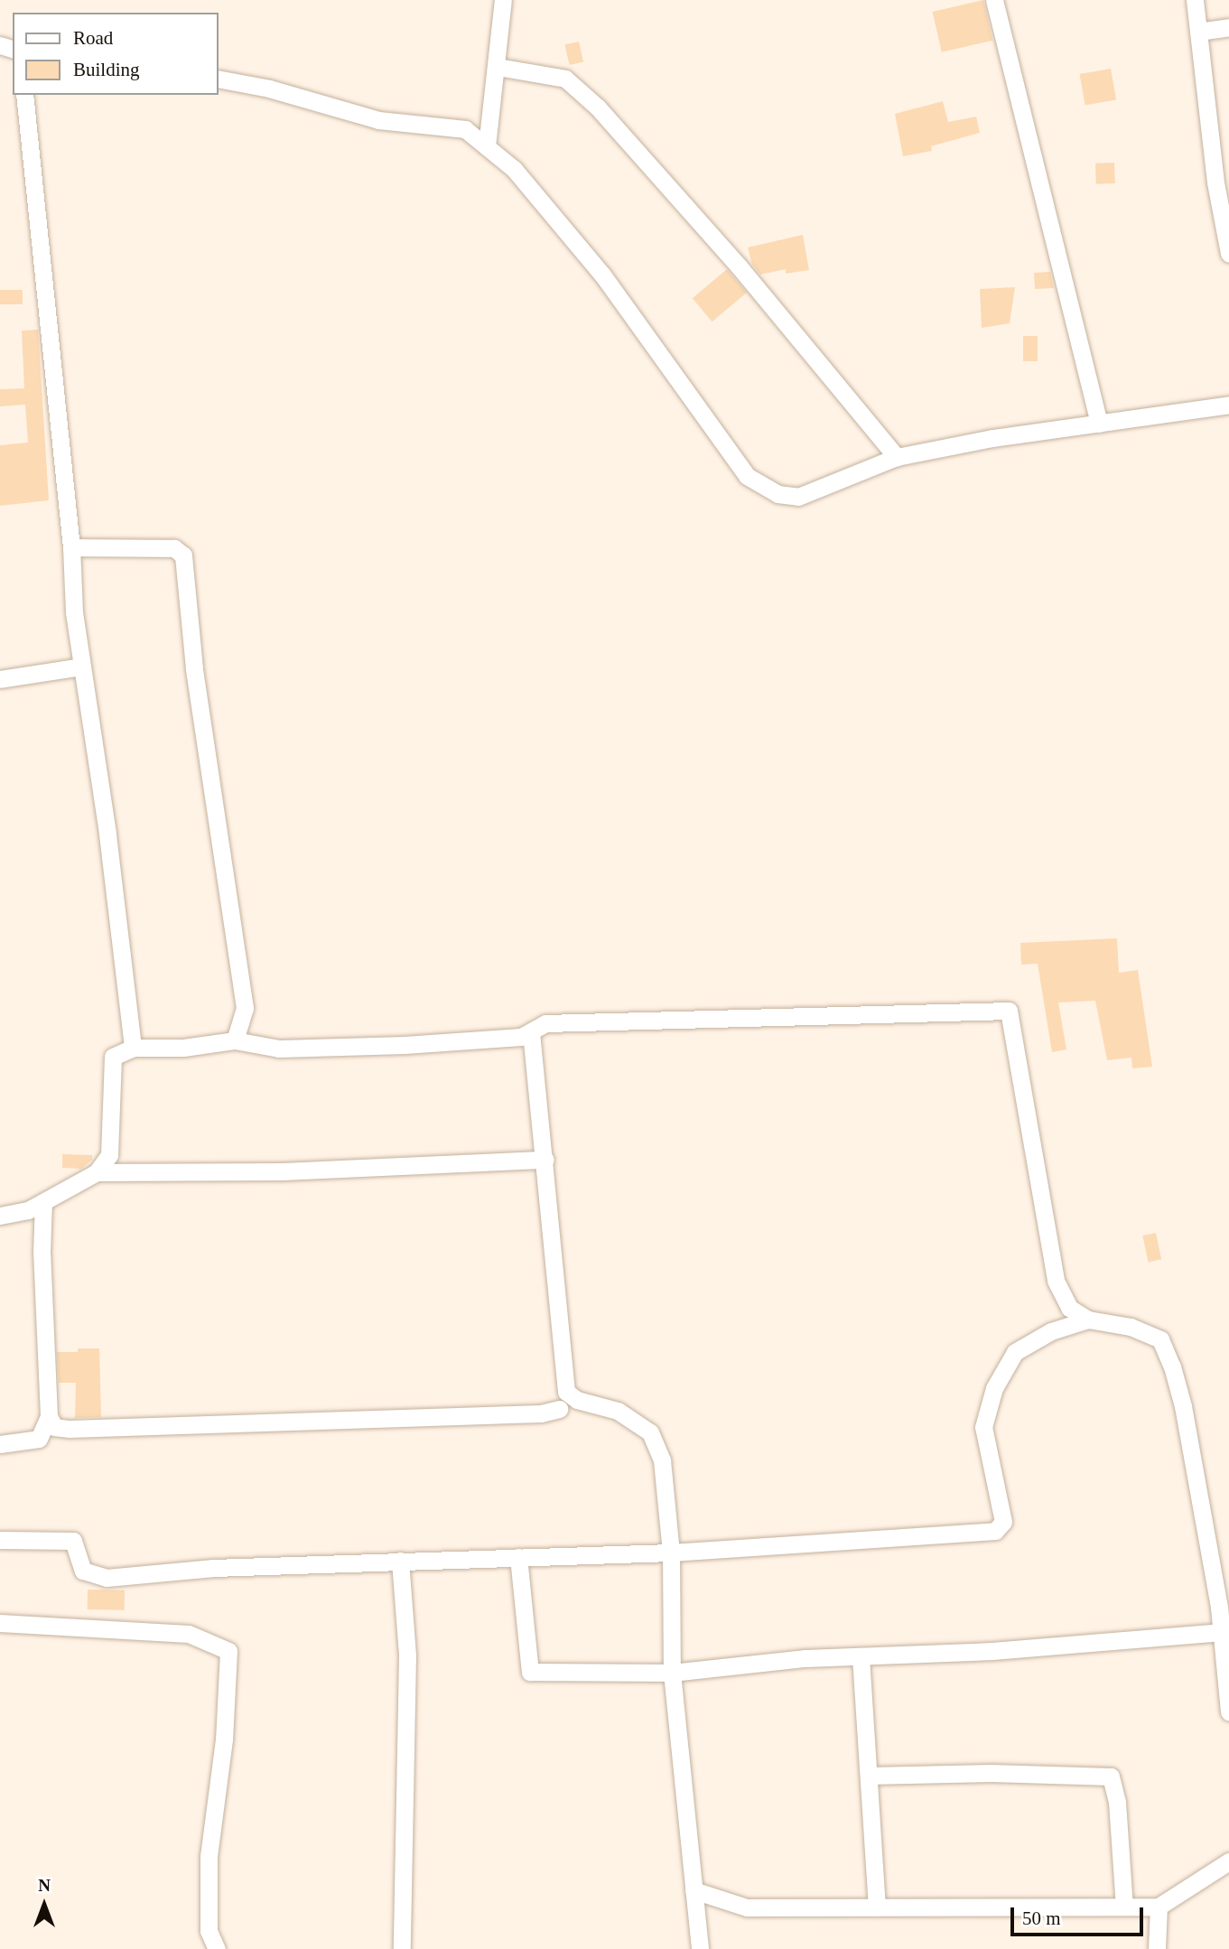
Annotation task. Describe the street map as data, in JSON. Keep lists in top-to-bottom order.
{
  "legend": ["Road", "Building"],
  "scale_bar": "50 m",
  "north": "top"
}
